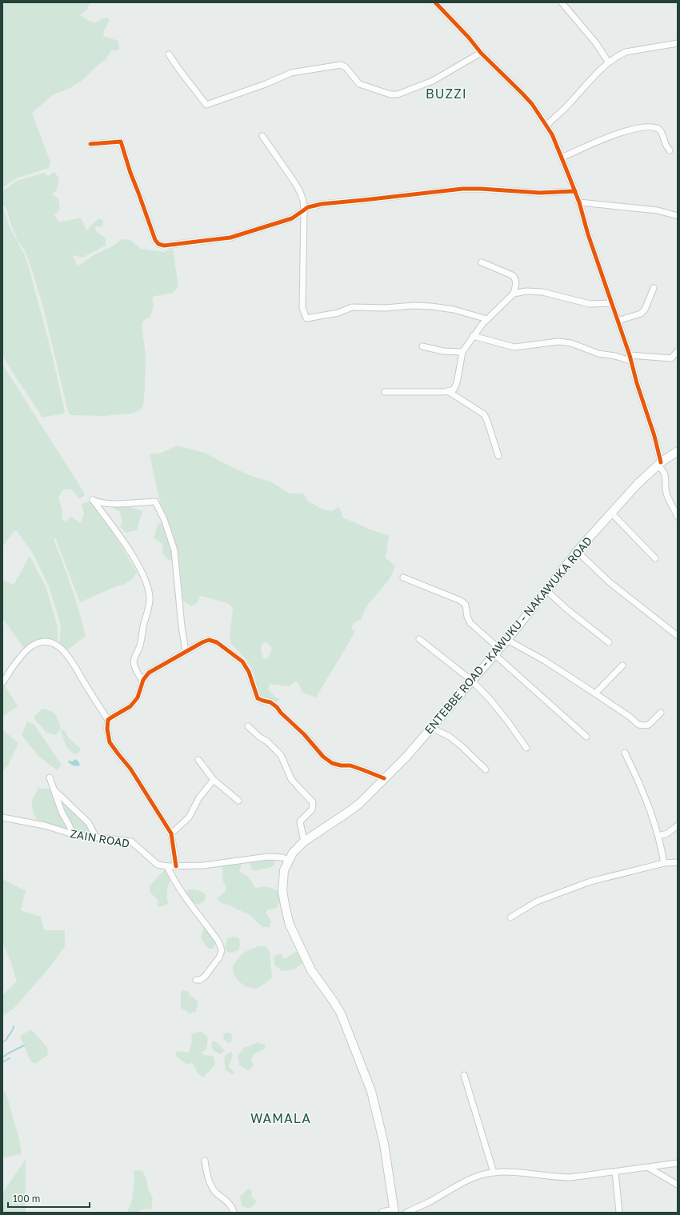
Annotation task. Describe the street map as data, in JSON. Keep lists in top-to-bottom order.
{
  "streets": {
    "main road": ["ENTEBBE ROAD - KAWUKU - NAKAWUKA ROAD"],
    "street": ["ZAIN ROAD"]
  },
  "crossings": [
    ["ENTEBBE ROAD - KAWUKU - NAKAWUKA ROAD", "ZAIN ROAD"]
  ],
  "districts": ["BUZZI", "WAMALA"],
  "scale_bar": "100 m"
}
